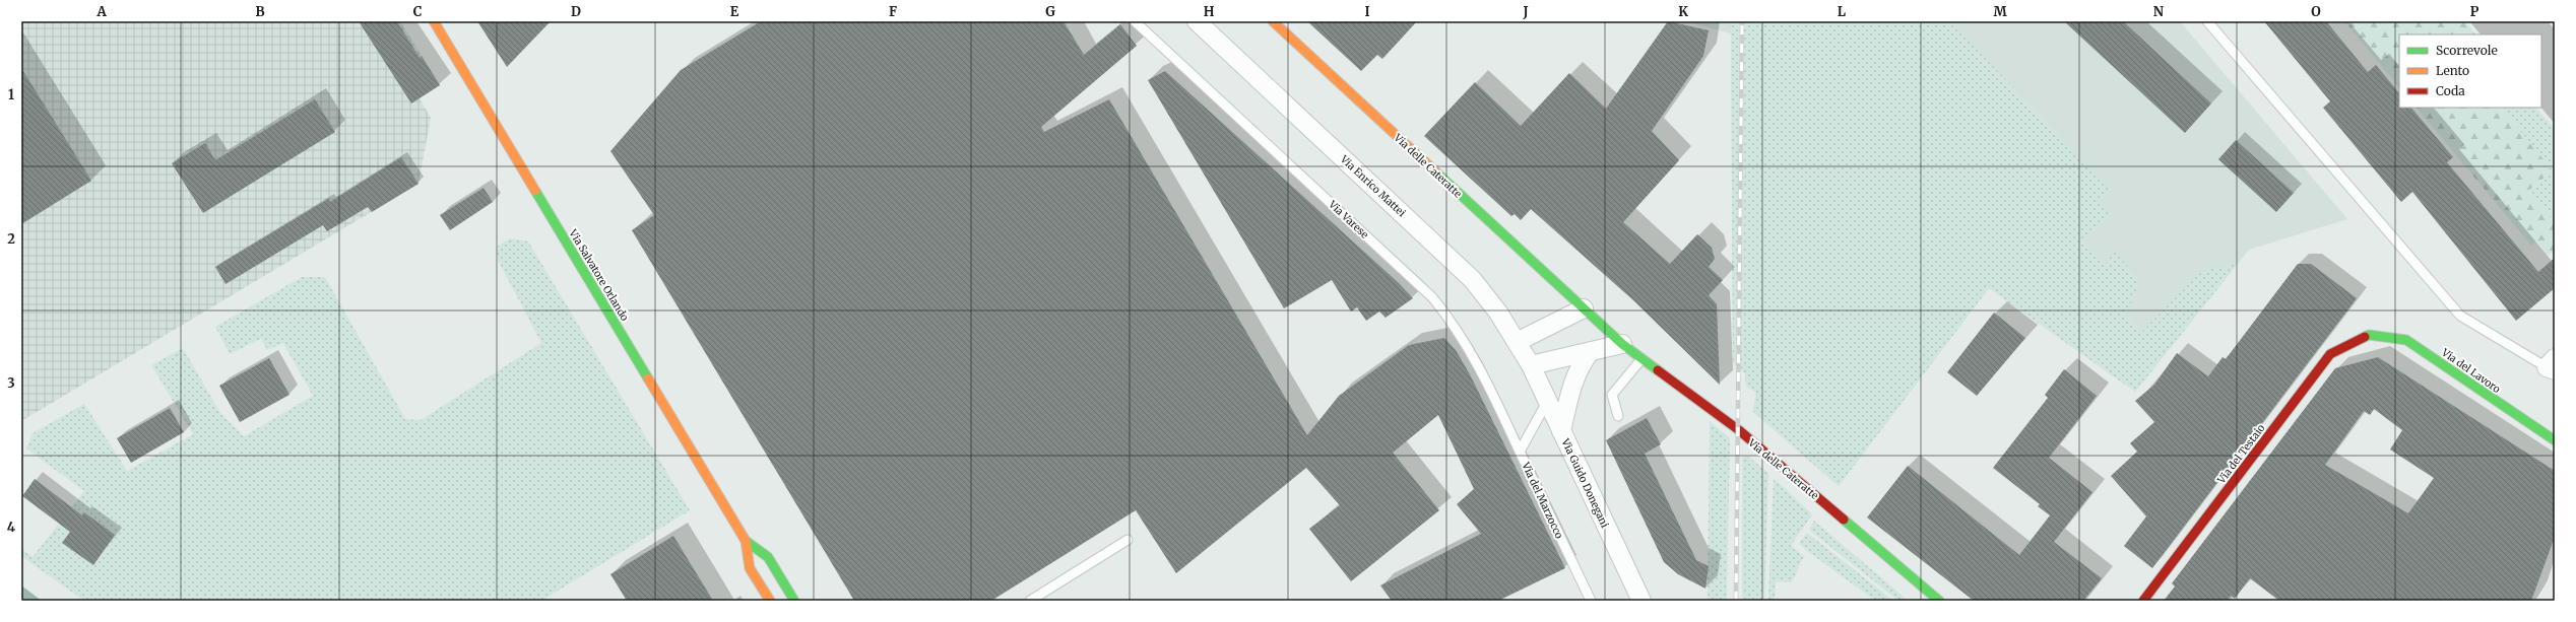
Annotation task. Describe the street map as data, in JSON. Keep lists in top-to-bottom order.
{
  "streets": {
    "street": [
      "Via delle Cateratte",
      "Via Enrico Mattei",
      "Via Salvatore Orlando",
      "Via del Lavoro",
      "Via del Testaio",
      "Via Guido Donegani"
    ],
    "lane": ["Via Varese", "Via del Marzocco"]
  },
  "crossings": [
    ["Via Enrico Mattei", "Via Guido Donegani"],
    ["Via Varese", "Via del Marzocco"],
    ["Via del Lavoro", "Via del Testaio"],
    ["Via Guido Donegani", "Via del Marzocco"]
  ],
  "legend": ["Scorrevole", "Lento", "Coda"],
  "grid": {
    "columns": [
      "A",
      "B",
      "C",
      "D",
      "E",
      "F",
      "G",
      "H",
      "I",
      "J",
      "K",
      "L",
      "M",
      "N",
      "O",
      "P"
    ],
    "rows": [
      "1",
      "2",
      "3",
      "4"
    ]
  }
}
